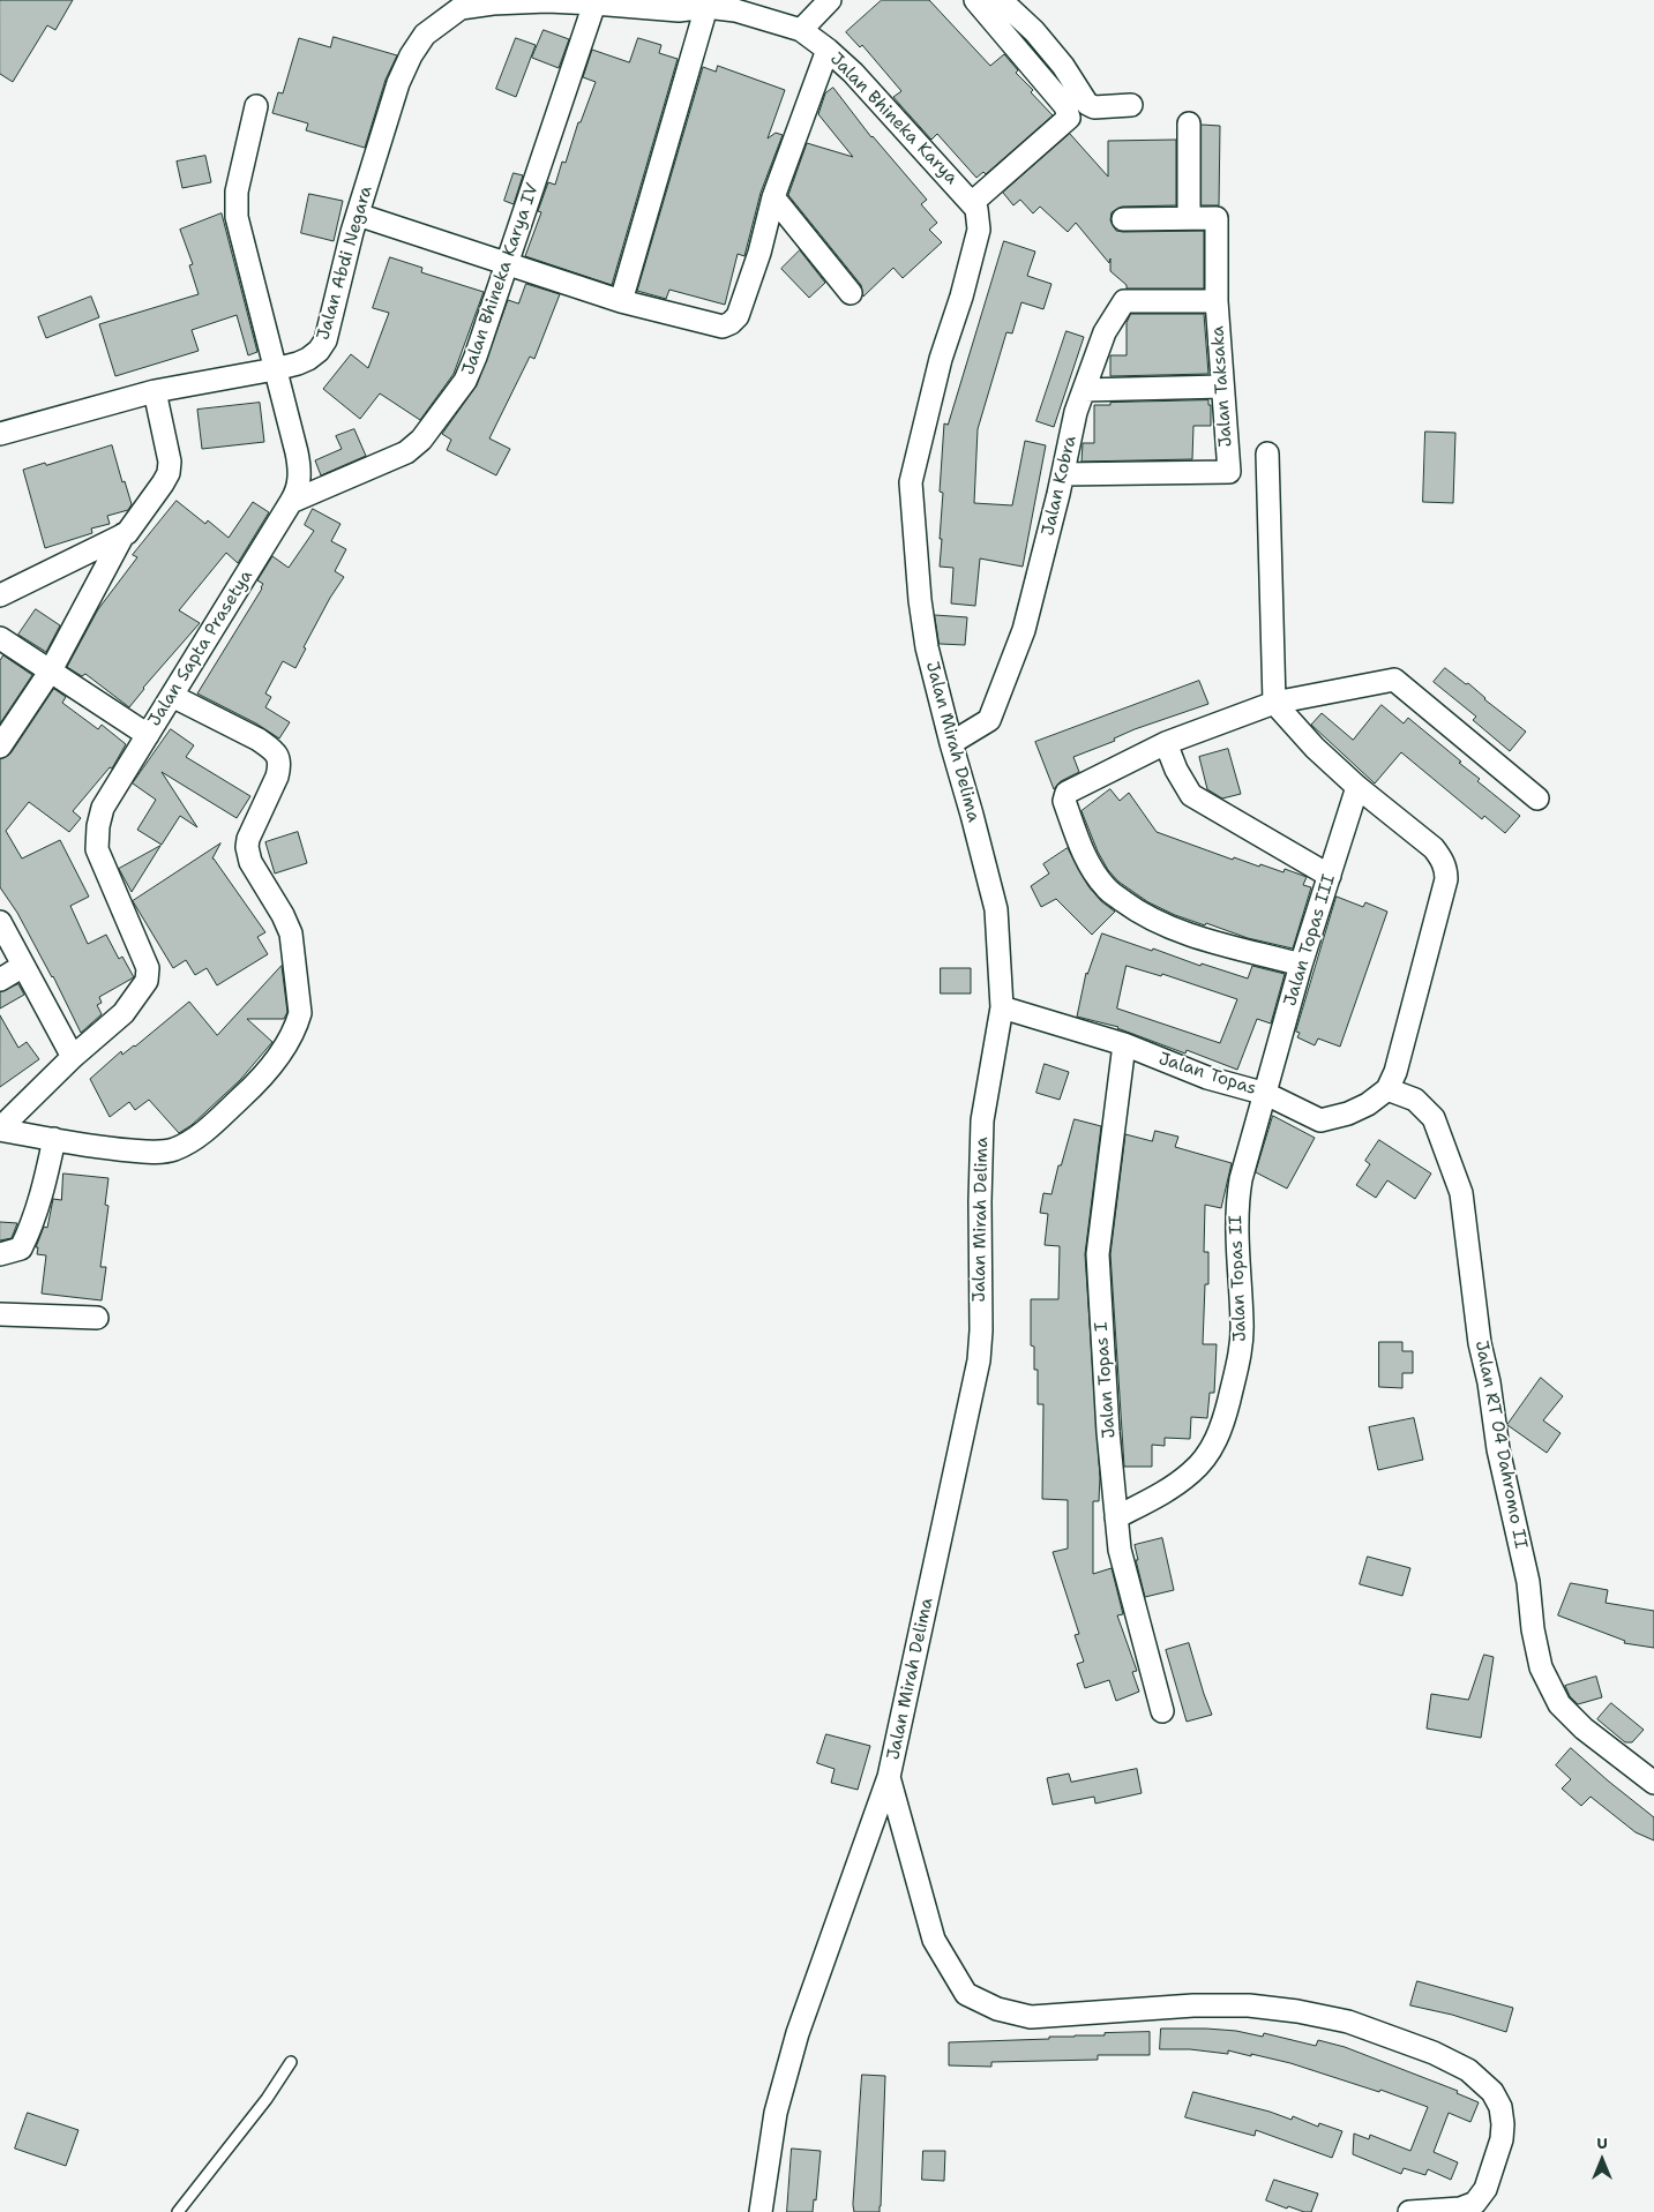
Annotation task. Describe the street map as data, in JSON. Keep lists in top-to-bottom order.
{
  "streets": {
    "street": [
      "Jalan Bhineka Karya",
      "Jalan Abdi Negara",
      "Jalan Bhineka Karya IV",
      "Jalan Taksaka",
      "Jalan Kobra",
      "Jalan Sapta Prasetya",
      "Jalan Mirah Delima",
      "Jalan Topas III",
      "Jalan Topas",
      "Jalan Topas II",
      "Jalan Topas I",
      "Jalan RT 04 Dahromo II"
    ]
  },
  "crossings": [
    ["Jalan Bhineka Karya", "Jalan Abdi Negara"],
    ["Jalan Bhineka Karya", "Jalan Bhineka Karya IV"],
    ["Jalan Bhineka Karya", "Jalan Mirah Delima"],
    ["Jalan Abdi Negara", "Jalan Bhineka Karya IV"],
    ["Jalan Abdi Negara", "Jalan Sapta Prasetya"],
    ["Jalan Bhineka Karya IV", "Jalan Sapta Prasetya"],
    ["Jalan Taksaka", "Jalan Kobra"],
    ["Jalan Kobra", "Jalan Mirah Delima"],
    ["Jalan Mirah Delima", "Jalan Topas"],
    ["Jalan Topas III", "Jalan Topas"],
    ["Jalan Topas III", "Jalan Topas II"],
    ["Jalan Topas", "Jalan Topas II"],
    ["Jalan Topas", "Jalan Topas I"],
    ["Jalan Topas", "Jalan RT 04 Dahromo II"],
    ["Jalan Topas II", "Jalan Topas I"]
  ],
  "north": "top"
}
